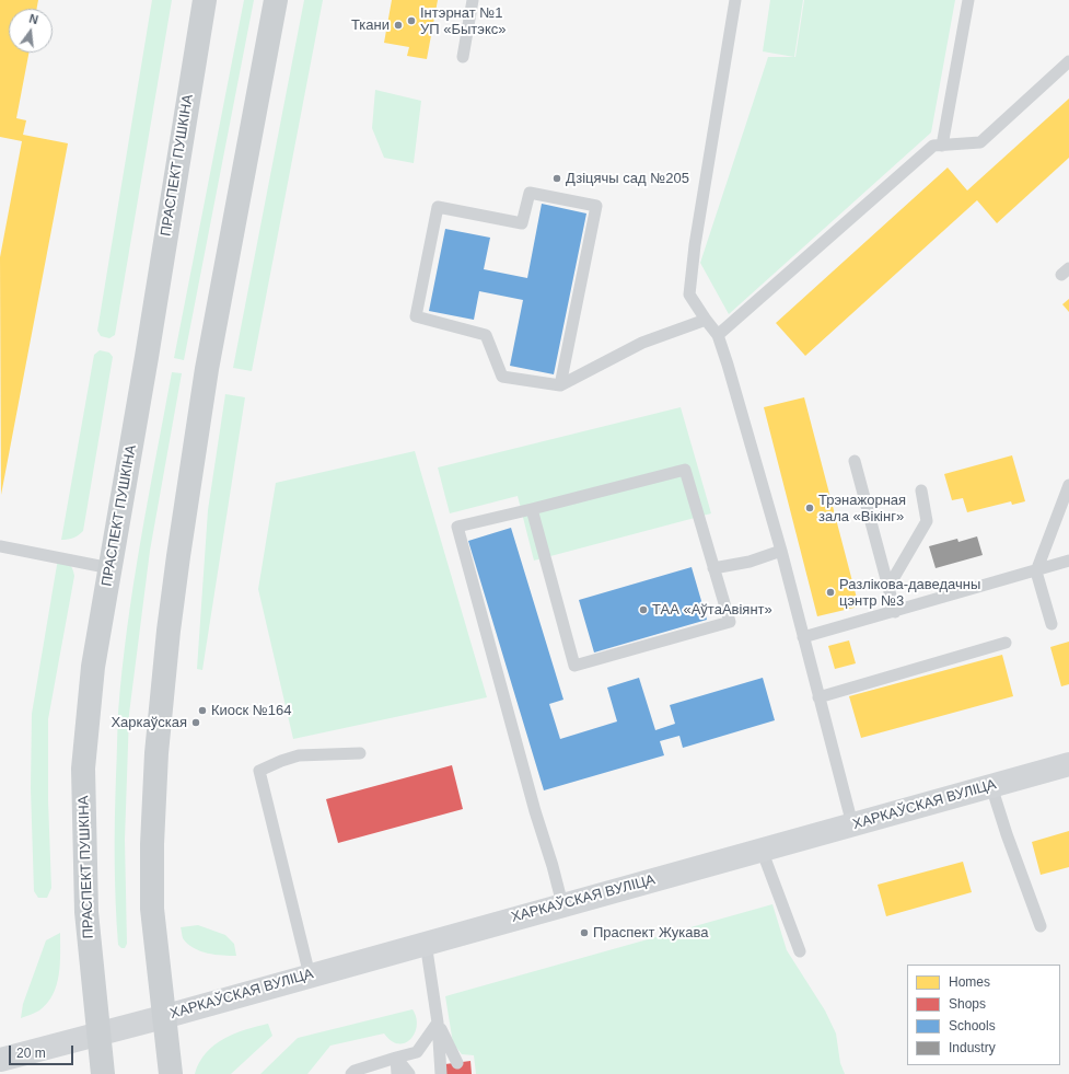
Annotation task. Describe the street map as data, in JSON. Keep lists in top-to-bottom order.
{
  "streets": {
    "main road": ["ПРАСПЕКТ ПУШКІНА", "ХАРКАЎСКАЯ ВУЛІЦА"]
  },
  "crossings": [
    ["ПРАСПЕКТ ПУШКІНА", "ХАРКАЎСКАЯ ВУЛІЦА"]
  ],
  "places": [
    "Інтэрнат №1 УП «Бытэкс»",
    "Ткани",
    "Дзіцячы сад №205",
    "Трэнажорная зала «Вікінг»",
    "Разлікова-даведачны цэнтр №3",
    "ТАА «АўтаАвіянт»",
    "Киоск №164",
    "Харкаўская",
    "Праспект Жукава"
  ],
  "legend": [
    "Homes",
    "Shops",
    "Schools",
    "Industry"
  ],
  "scale_bar": "20 m",
  "north": "top"
}
